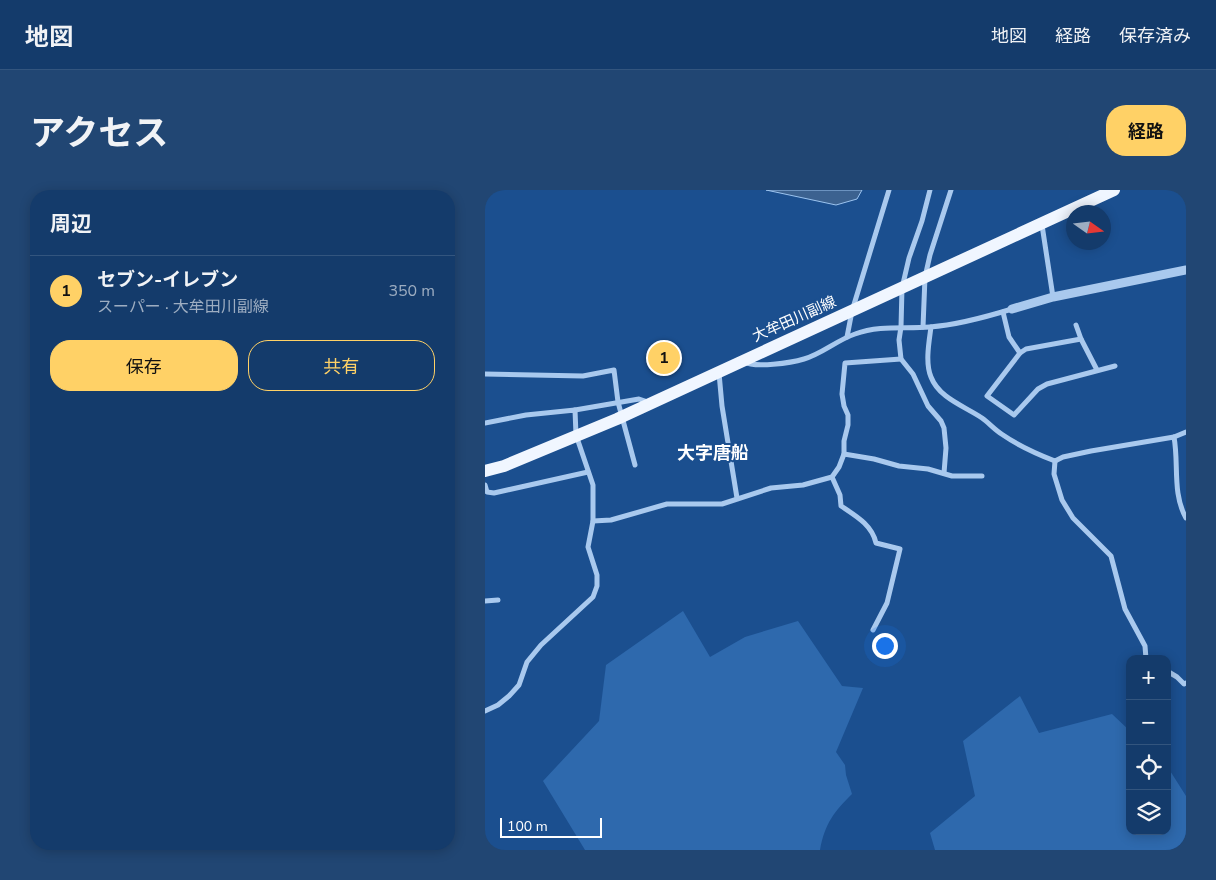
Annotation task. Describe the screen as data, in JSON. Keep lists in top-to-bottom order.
{
  "streets": {
    "main road": ["大牟田川副線"]
  },
  "districts": ["大字唐船"],
  "scale_bar": "100 m",
  "north": "right",
  "page": {
    "header": "地図",
    "nav": ["地図", "経路", "保存済み"],
    "title": "アクセス",
    "buttons": [
      "経路",
      ["保存", "共有"]
    ],
    "heading": "周辺",
    "list": [
      {
        "mark": "1",
        "name": "セブン-イレブン",
        "note": "スーパー · 大牟田川副線",
        "value": "350 m"
      }
    ],
    "pins": "1",
    "map_buttons": ["+", "−"],
    "scale": "100 m"
  }
}
